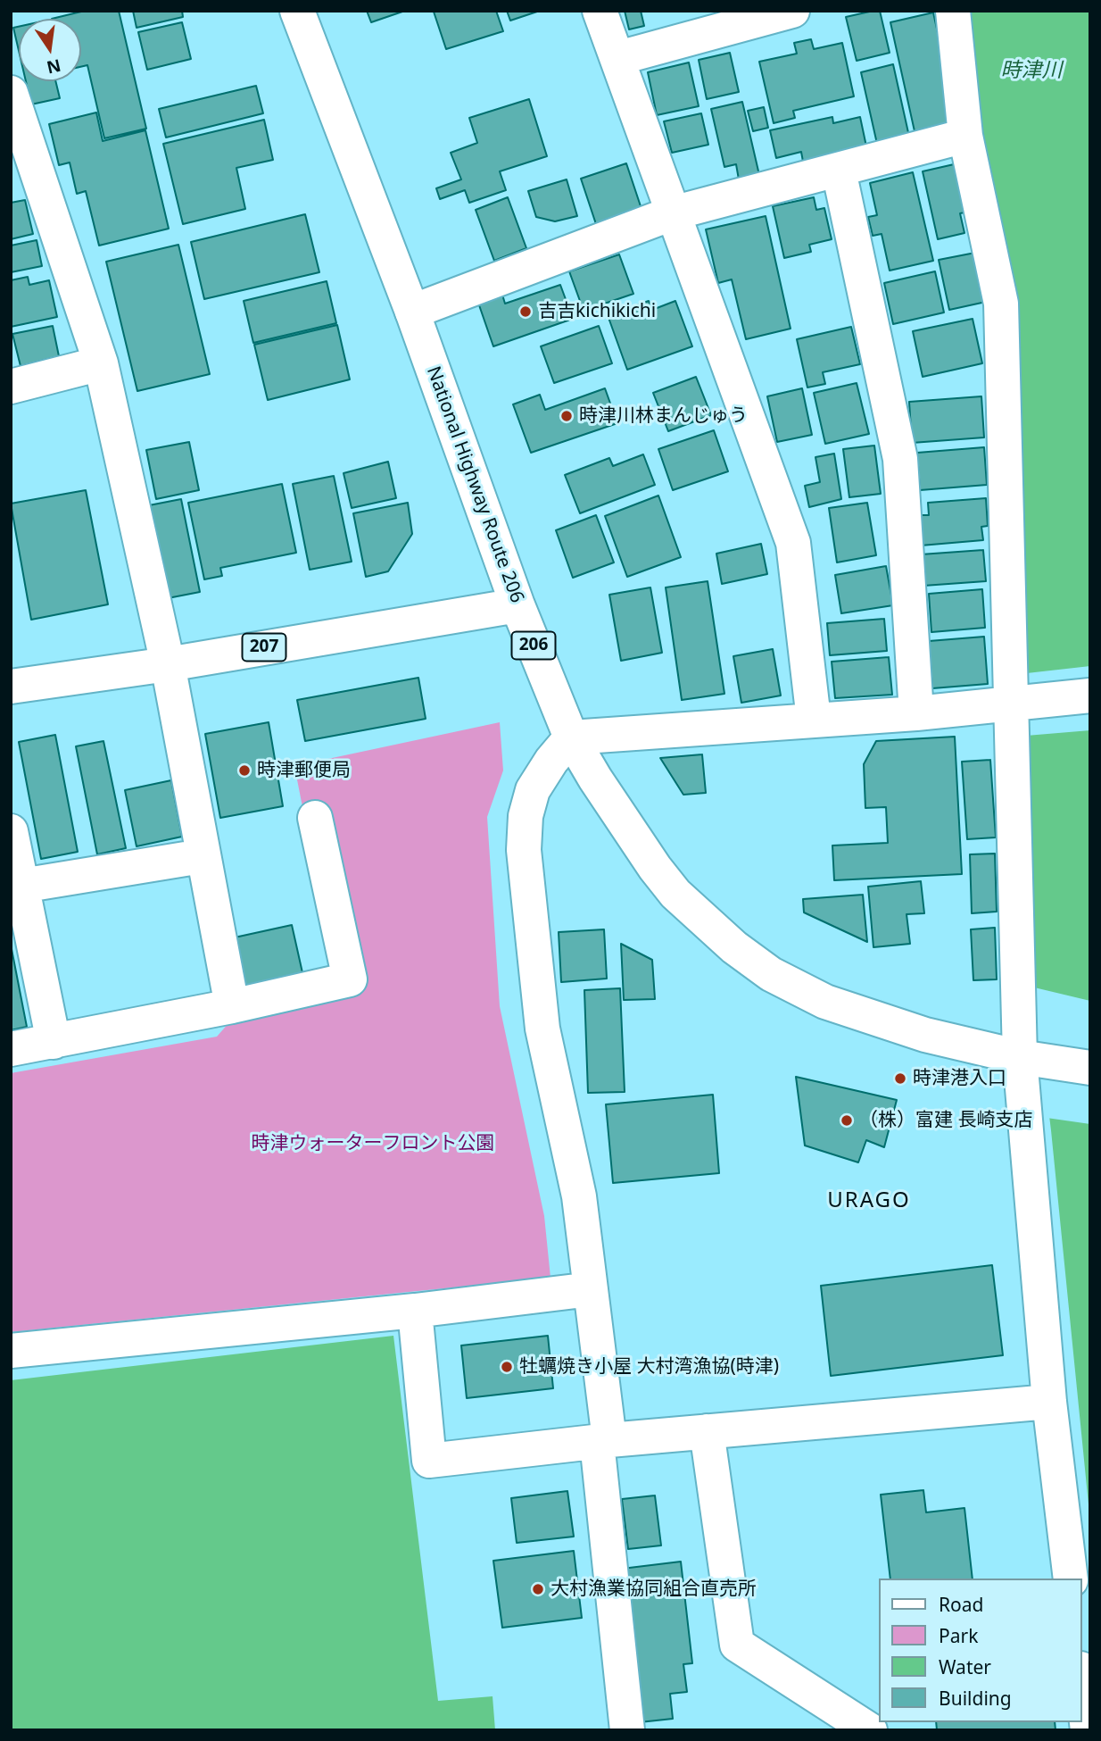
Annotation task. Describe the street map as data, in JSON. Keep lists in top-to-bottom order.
{
  "streets": {
    "main road": ["National Highway Route 206", "206", "207"]
  },
  "crossings": [
    ["National Highway Route 206", "207"]
  ],
  "districts": ["URAGO"],
  "water": ["時津川"],
  "parks": ["時津ウォーターフロント公園"],
  "places": [
    "吉吉kichikichi",
    "時津川林まんじゅう",
    "時津郵便局",
    "時津港入口",
    "（株）富建 長崎支店",
    "牡蠣焼き小屋 大村湾漁協(時津)",
    "大村漁業協同組合直売所"
  ],
  "legend": [
    "Road",
    "Park",
    "Water",
    "Building"
  ],
  "north": "bottom"
}
